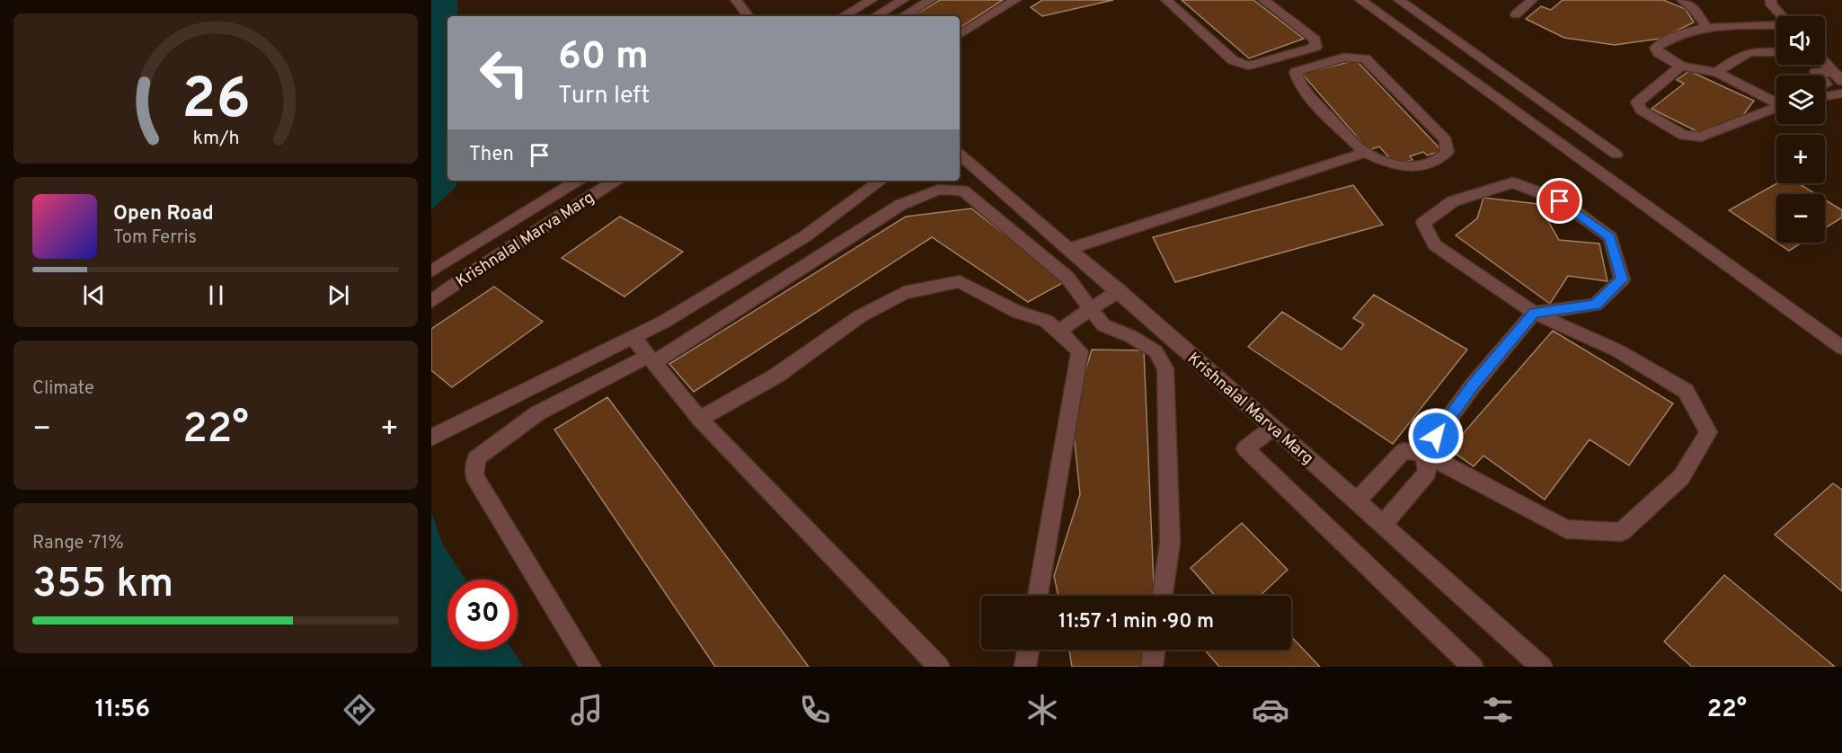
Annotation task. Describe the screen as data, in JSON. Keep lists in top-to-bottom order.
{
  "streets": {
    "street": ["Krishnalal Marva Marg"]
  },
  "page": {
    "map_buttons": ["+", "−"],
    "turn": ["60 m", "Turn left"],
    "then": "Then",
    "song": ["Open Road", "Tom Ferris"],
    "tile": [
      "Climate",
      ["Range · 71%", "355 km"]
    ],
    "heat": ["−", "22°", "+"],
    "limit": "30",
    "trip": "11:57 · 1 min · 90 m",
    "tabs": ["11:56", "22°"],
    "gauge": ["26", "km/h"]
  }
}
